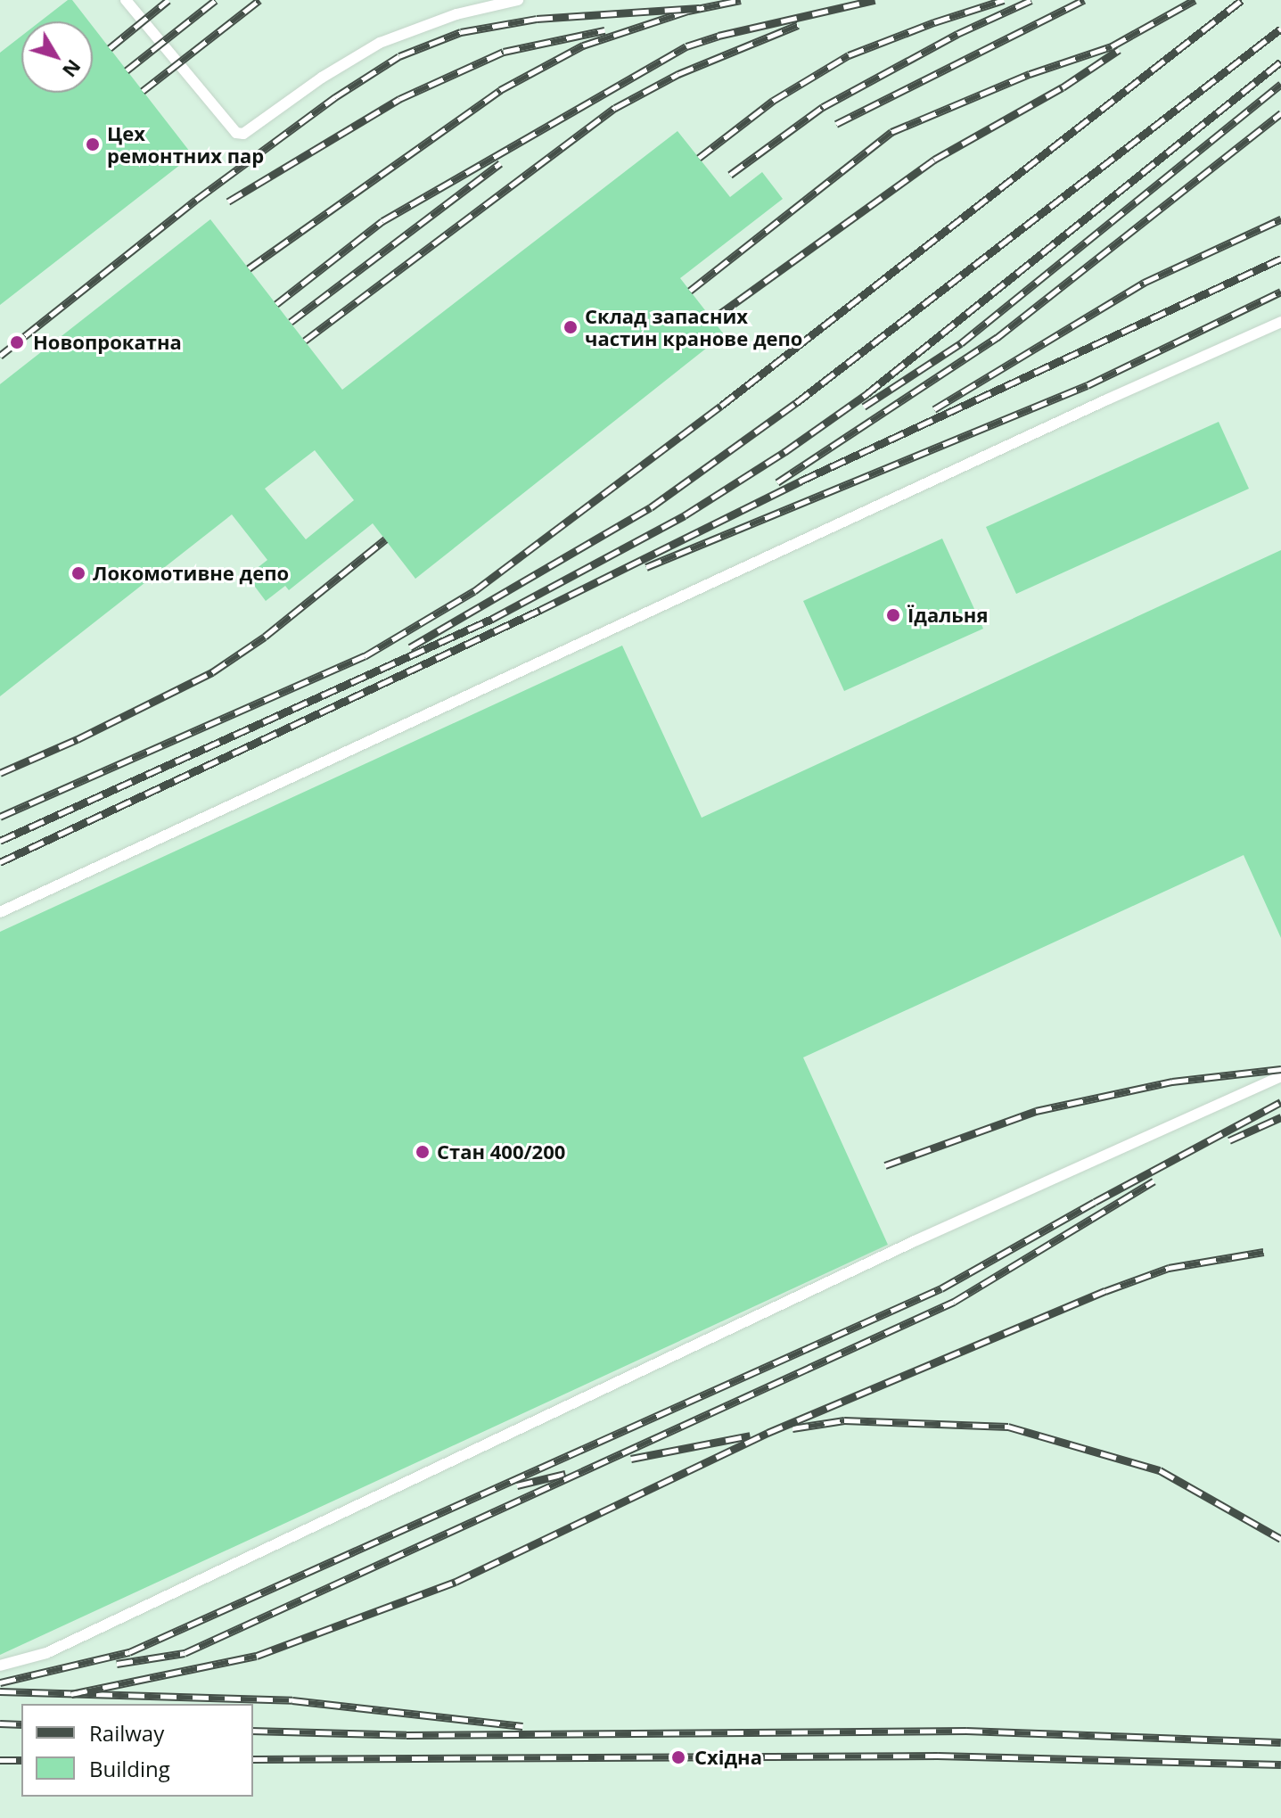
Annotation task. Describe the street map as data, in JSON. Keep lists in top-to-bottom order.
{
  "places": [
    "Цех ремонтних пар",
    "Склад запасних частин кранове депо",
    "Новопрокатна",
    "Локомотивне депо",
    "Їдальня",
    "Стан 400/200",
    "Східна"
  ],
  "legend": ["Railway", "Building"],
  "north": "bottom right"
}
